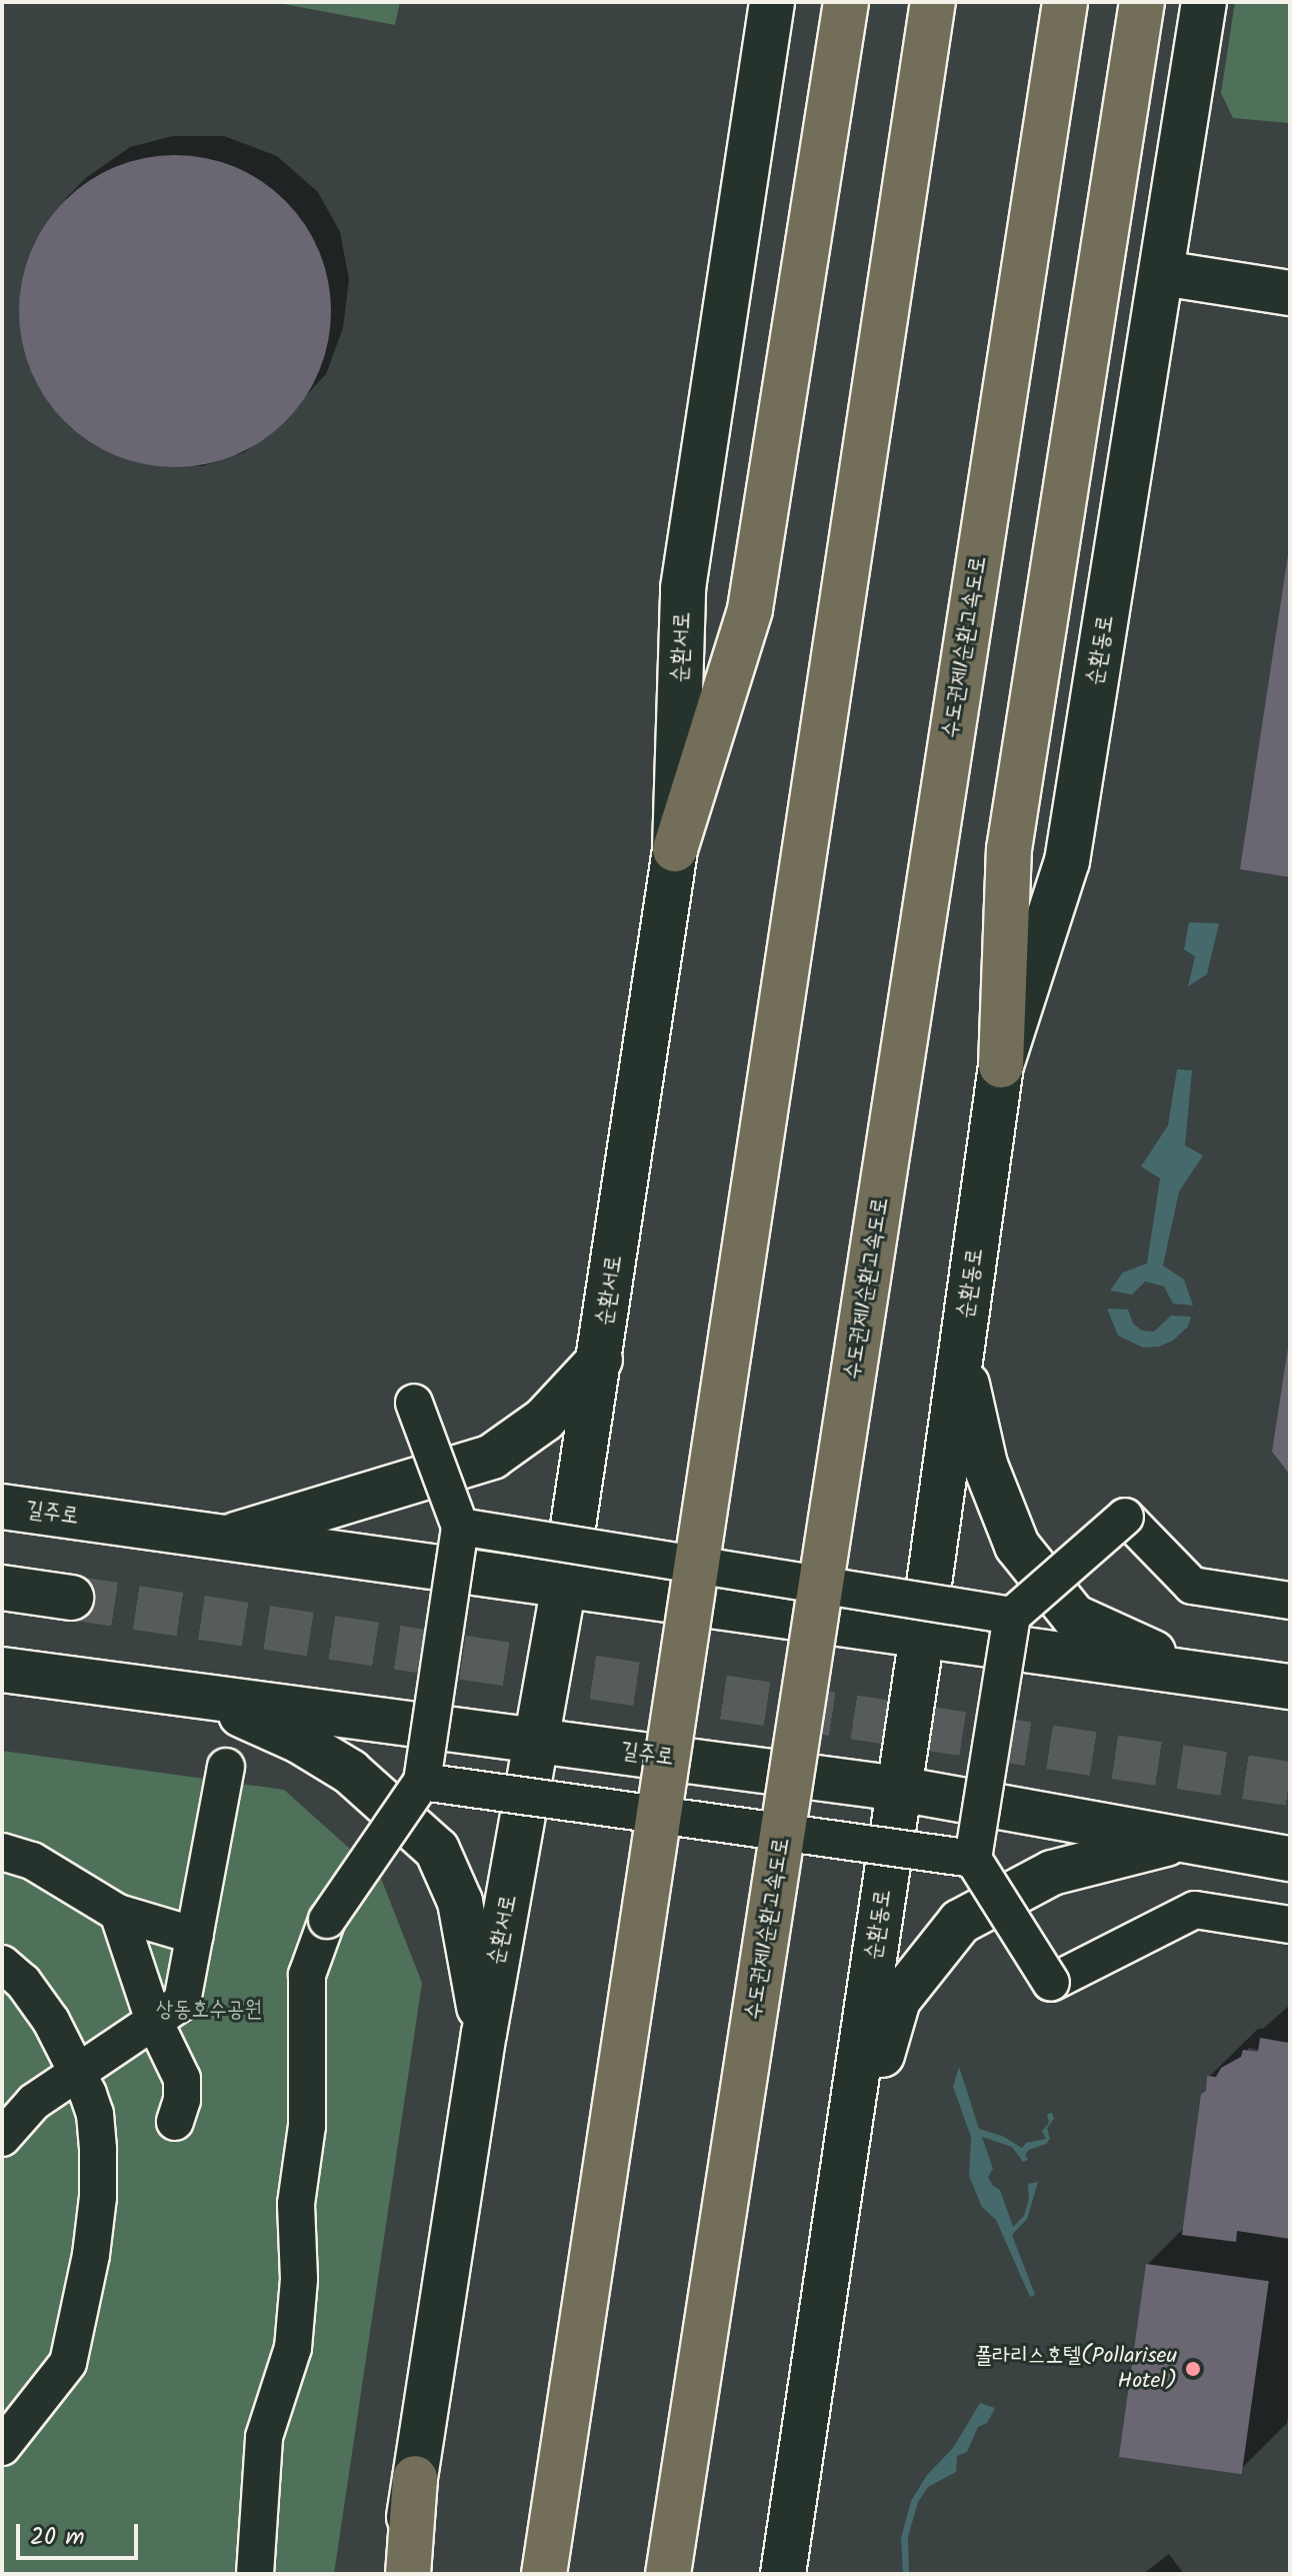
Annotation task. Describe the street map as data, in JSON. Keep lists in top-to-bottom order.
{
  "streets": {
    "highway": ["수도권제1순환고속도로"],
    "street": ["순환서로", "순환동로", "길주로"]
  },
  "crossings": [
    ["순환서로", "길주로"],
    ["순환동로", "길주로"]
  ],
  "parks": ["상동호수공원"],
  "places": ["폴라리스호텔(Pollariseu Hotel)"],
  "scale_bar": "20 m"
}
